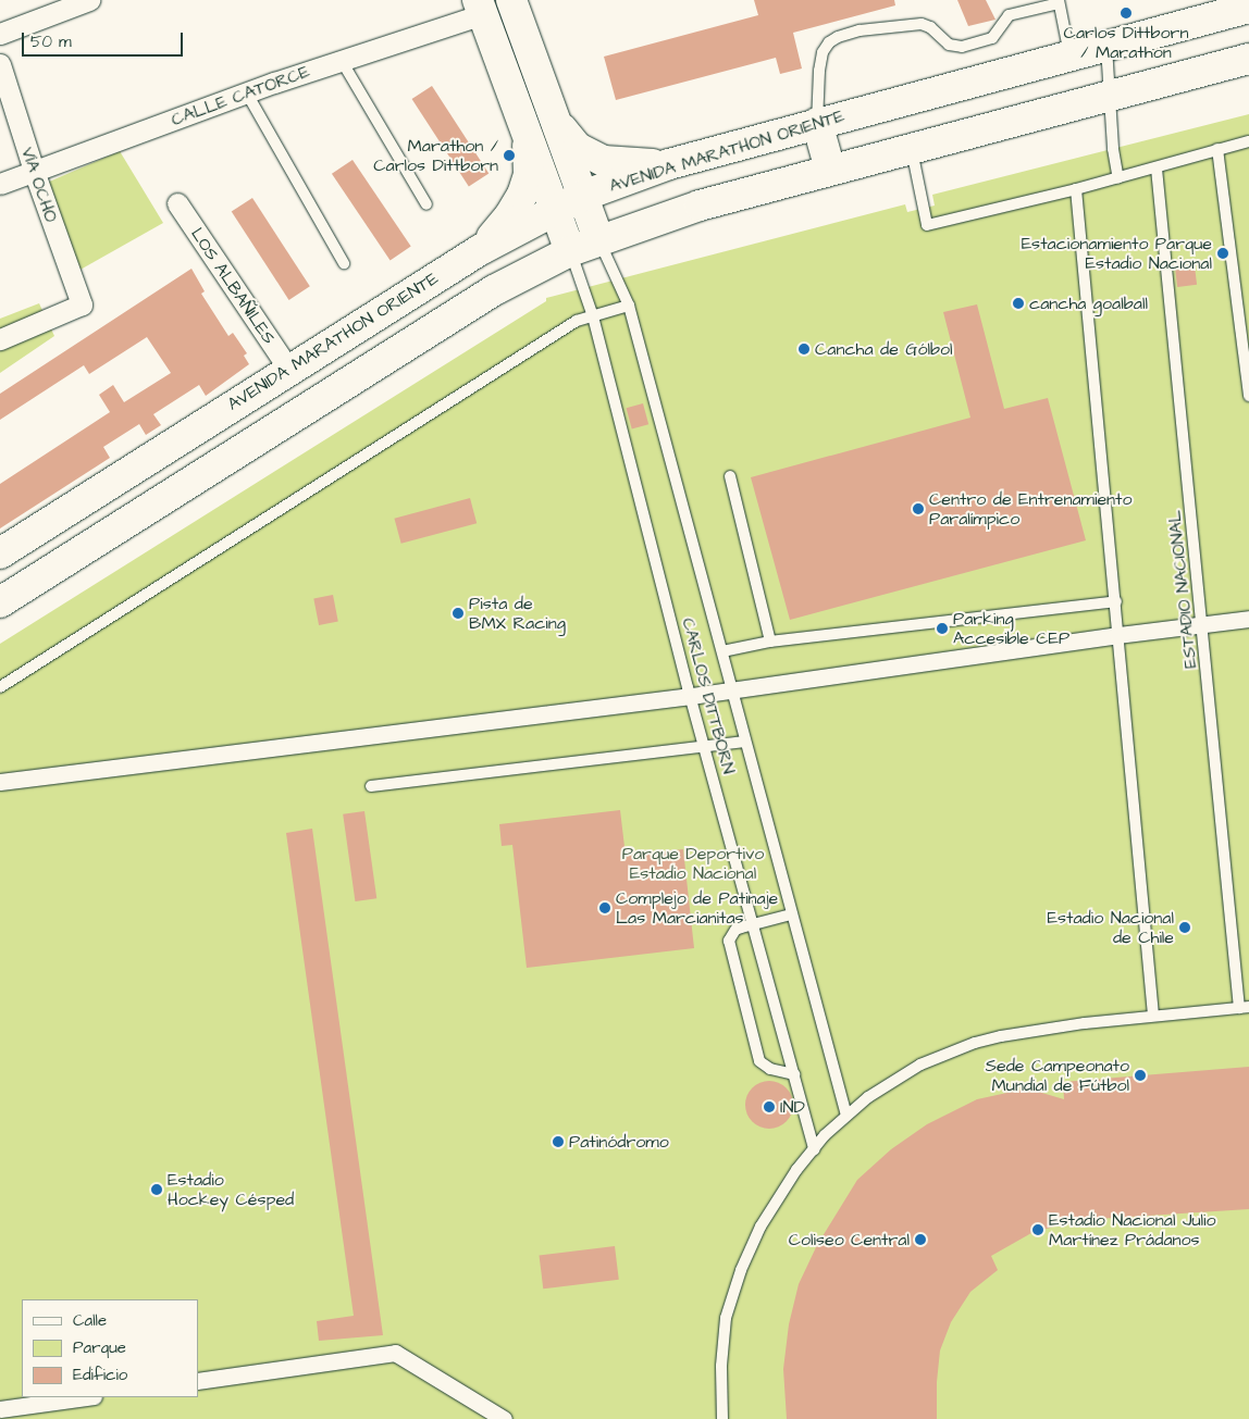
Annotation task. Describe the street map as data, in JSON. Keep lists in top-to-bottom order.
{
  "streets": {
    "main road": ["AVENIDA MARATHON ORIENTE"],
    "street": ["CALLE CATORCE", "VÍA OCHO", "LOS ALBAÑILES"],
    "lane": ["ESTADIO NACIONAL", "CARLOS DITTBORN"]
  },
  "crossings": [
    ["CALLE CATORCE", "VÍA OCHO"],
    ["AVENIDA MARATHON ORIENTE", "LOS ALBAÑILES"]
  ],
  "parks": ["Parque Deportivo Estadio Nacional"],
  "places": [
    "Carlos Dittborn / Marathon",
    "Marathon / Carlos Dittborn",
    "Estacionamiento Parque Estadio Nacional",
    "cancha goalball",
    "Cancha de Gólbol",
    "Centro de Entrenamiento Paralímpico",
    "Pista de BMX Racing",
    "Parking Accesible CEP",
    "Complejo de Patinaje Las Marcianitas",
    "Estadio Nacional de Chile",
    "Sede Campeonato Mundial de Fútbol",
    "IND",
    "Patinódromo",
    "Estadio Hockey Césped",
    "Estadio Nacional Julio Martínez Prádanos",
    "Coliseo Central"
  ],
  "legend": ["Calle", "Parque", "Edificio"],
  "scale_bar": "50 m"
}
